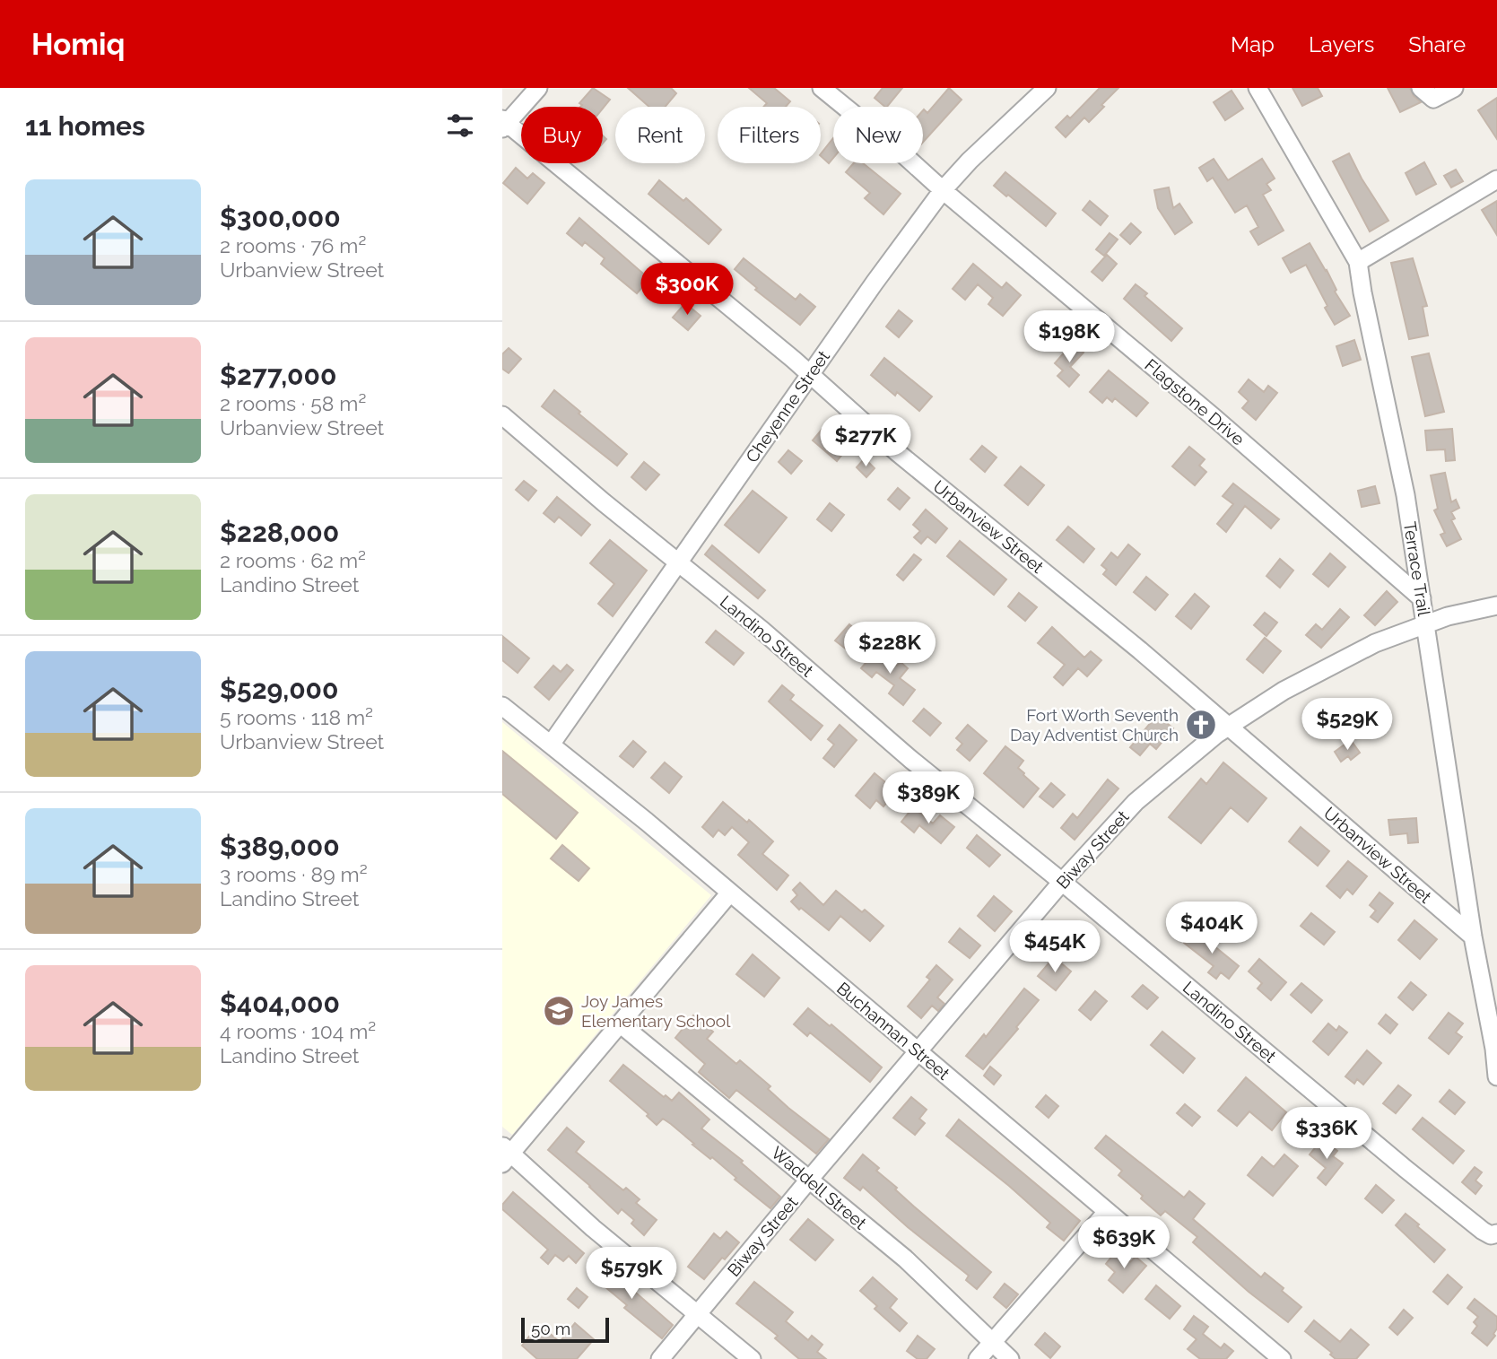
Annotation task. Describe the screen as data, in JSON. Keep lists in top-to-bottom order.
{
  "streets": {
    "street": [
      "Flagstone Drive",
      "Cheyenne Street",
      "Urbanview Street",
      "Terrace Trail",
      "Landino Street",
      "Biway Street",
      "Buchannan Street",
      "Waddell Street"
    ]
  },
  "crossings": [
    ["Flagstone Drive", "Cheyenne Street"],
    ["Flagstone Drive", "Terrace Trail"],
    ["Cheyenne Street", "Urbanview Street"],
    ["Cheyenne Street", "Landino Street"],
    ["Cheyenne Street", "Buchannan Street"],
    ["Urbanview Street", "Terrace Trail"],
    ["Urbanview Street", "Biway Street"],
    ["Terrace Trail", "Biway Street"],
    ["Landino Street", "Biway Street"],
    ["Biway Street", "Buchannan Street"],
    ["Biway Street", "Waddell Street"]
  ],
  "places": {
    "church": ["Fort Worth Seventh Day Adventist Church"],
    "school or university": ["Joy James Elementary School"]
  },
  "scale_bar": "50 m",
  "page": {
    "header": "Homiq",
    "nav": ["Map", "Layers", "Share"],
    "heading": "11 homes",
    "chip": [
      "Buy",
      "Rent",
      "Filters",
      "New"
    ],
    "list": [
      {
        "name": "$300,000",
        "note": "2 rooms · 76 m² · Urbanview Street"
      },
      {
        "name": "$277,000",
        "note": "2 rooms · 58 m² · Urbanview Street"
      },
      {
        "name": "$228,000",
        "note": "2 rooms · 62 m² · Landino Street"
      },
      {
        "name": "$529,000",
        "note": "5 rooms · 118 m² · Urbanview Street"
      },
      {
        "name": "$389,000",
        "note": "3 rooms · 89 m² · Landino Street"
      },
      {
        "name": "$404,000",
        "note": "4 rooms · 104 m² · Landino Street"
      }
    ],
    "price": [
      "$300K",
      "$198K",
      "$277K",
      "$228K",
      "$529K",
      "$389K",
      "$404K",
      "$454K",
      "$336K",
      "$639K",
      "$579K"
    ],
    "scale": "50 m"
  }
}
